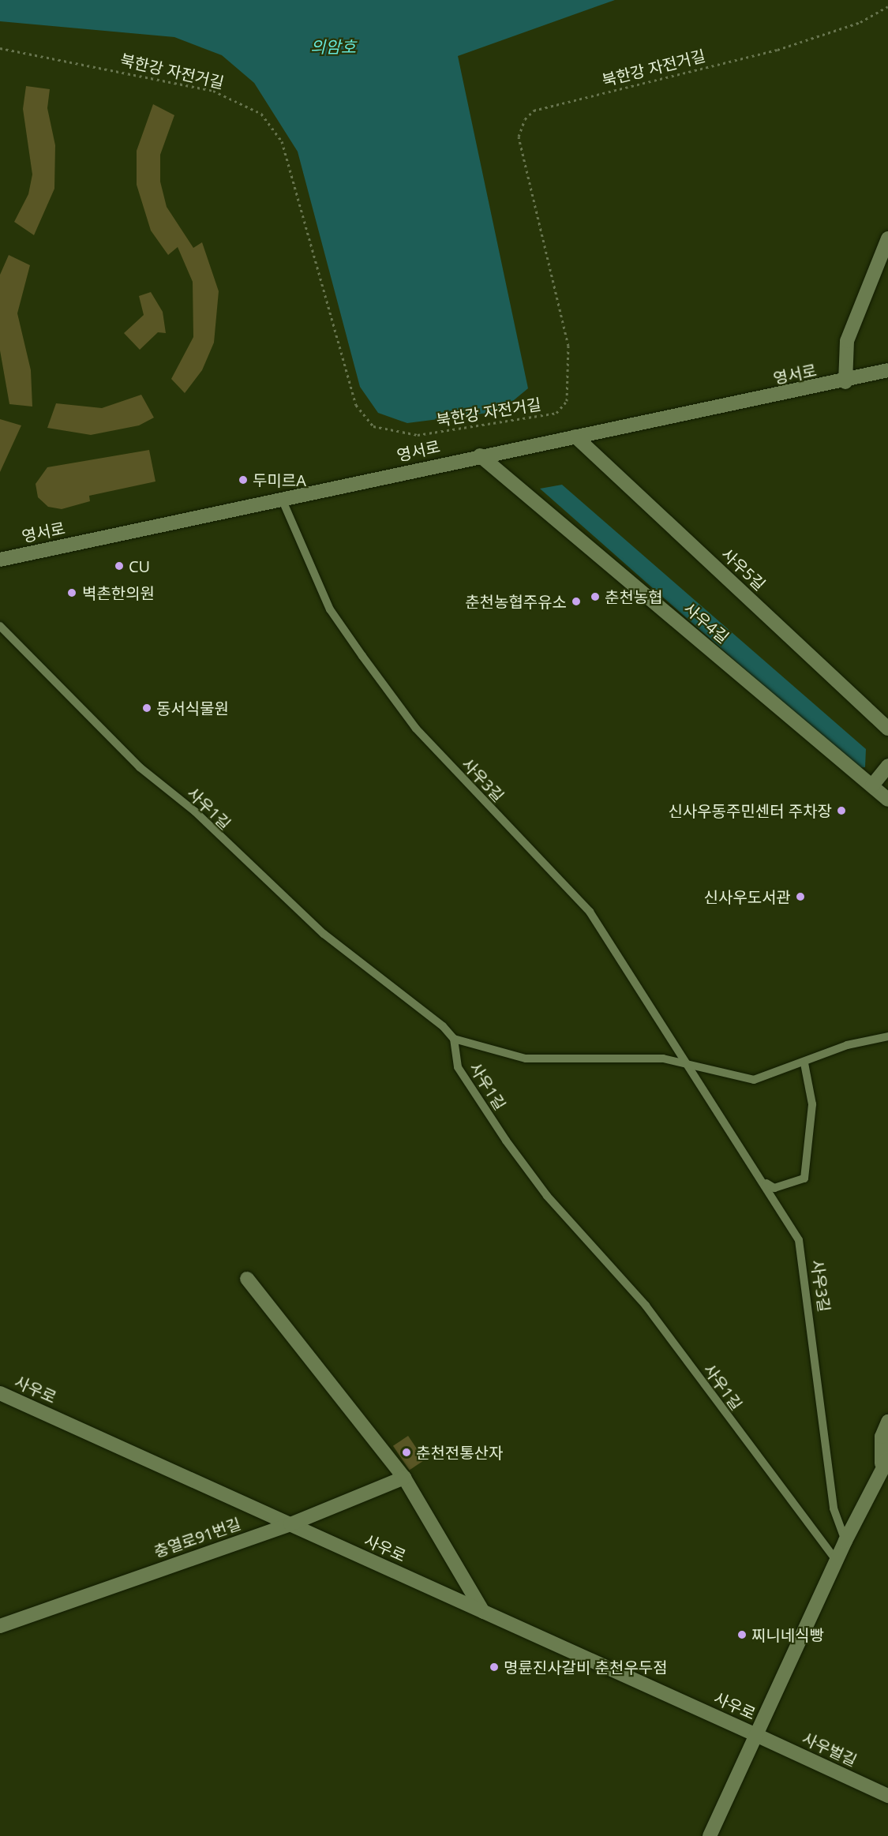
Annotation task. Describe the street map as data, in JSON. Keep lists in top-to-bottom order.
{
  "streets": {
    "street": [
      "영서로",
      "사우5길",
      "사우4길",
      "사우로",
      "충열로91번길",
      "사우벌길"
    ],
    "lane": ["사우3길", "사우1길"],
    "path": ["북한강 자전거길"]
  },
  "crossings": [
    ["영서로", "사우5길"],
    ["영서로", "사우4길"],
    ["영서로", "사우3길"],
    ["사우3길", "사우로"],
    ["사우1길", "사우로"],
    ["사우로", "충열로91번길"],
    ["사우로", "사우벌길"]
  ],
  "water": ["의암호"],
  "places": [
    "두미르A",
    "CU",
    "벽촌한의원",
    "춘천농협",
    "춘천농협주유소",
    "동서식물원",
    "신사우동주민센터 주차장",
    "신사우도서관",
    "춘천전통산자",
    "찌니네식빵",
    "명륜진사갈비 춘천우두점"
  ]
}
